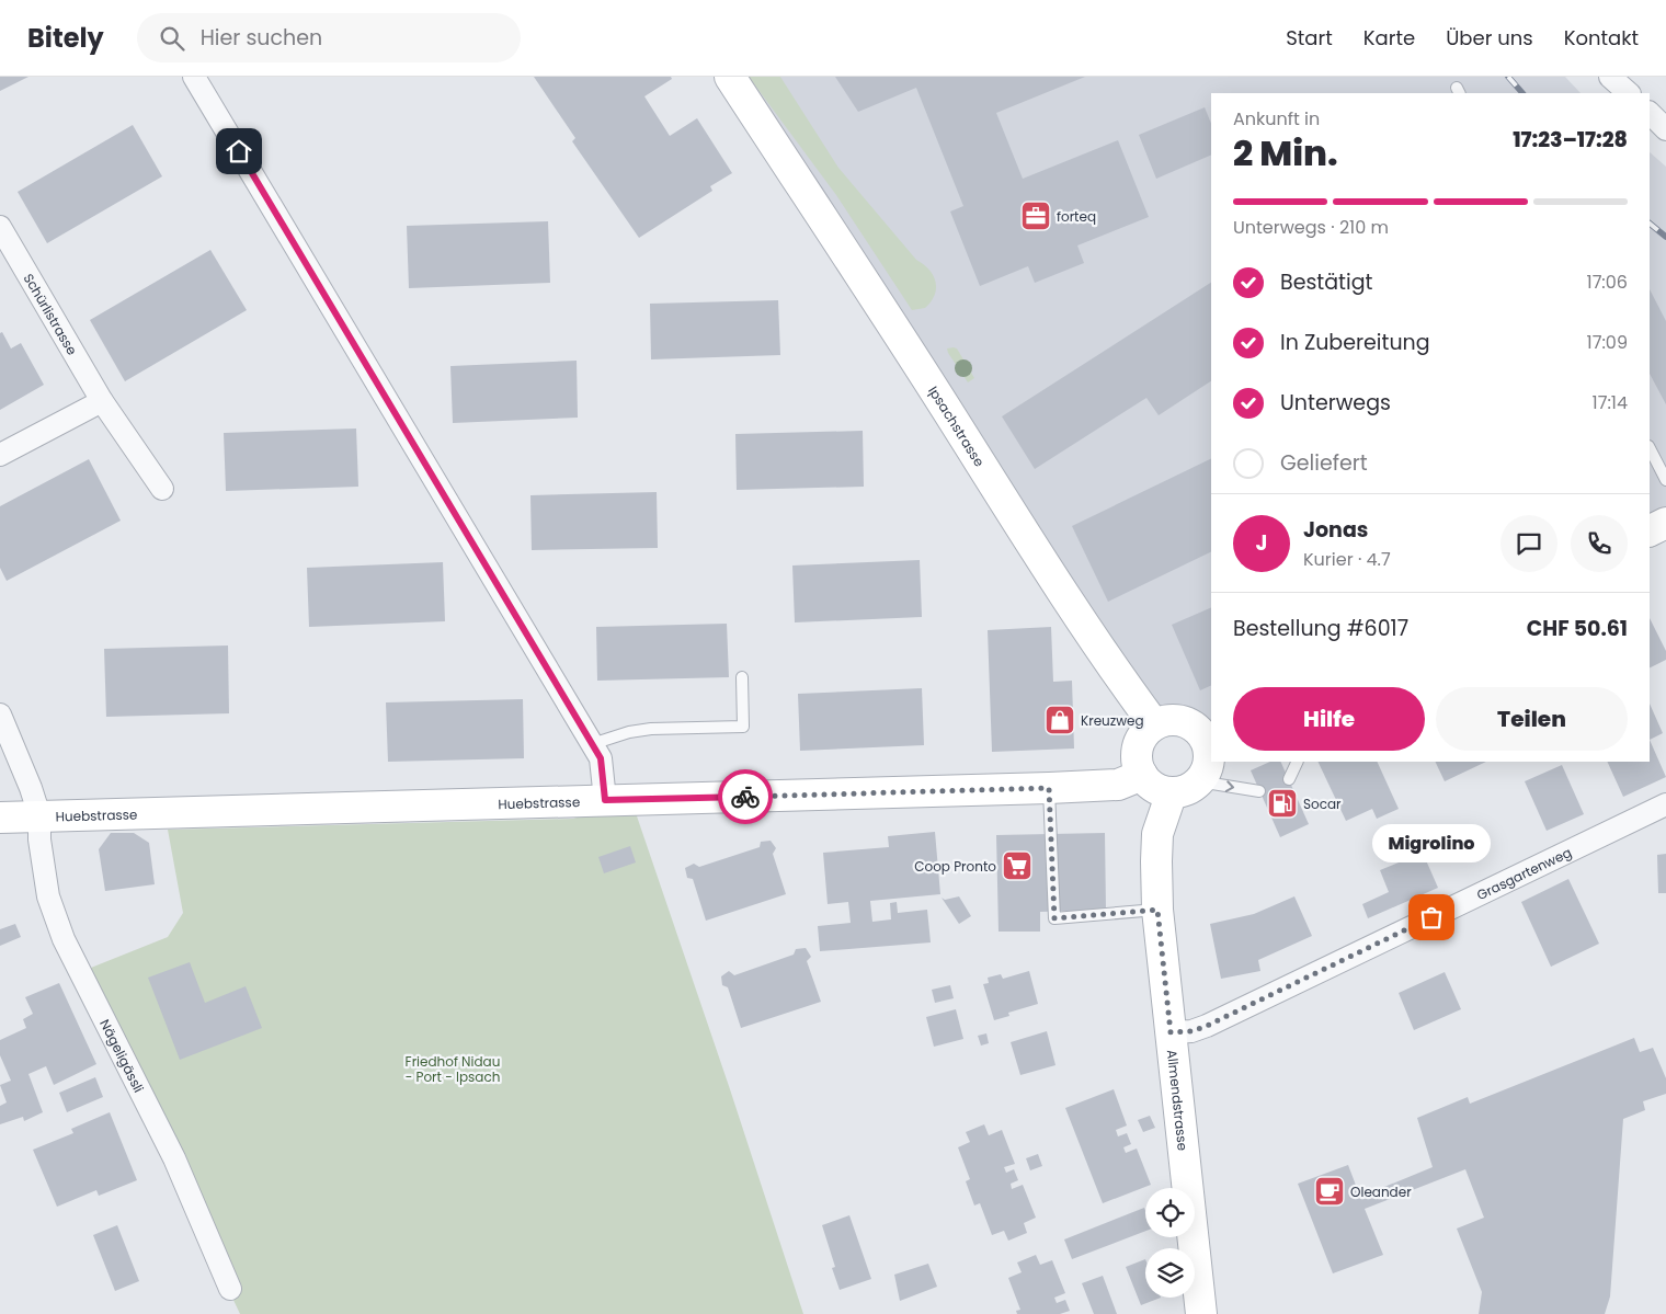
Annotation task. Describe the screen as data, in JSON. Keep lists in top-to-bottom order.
{
  "streets": {
    "main road": ["Ipsachstrasse", "Huebstrasse", "Allmendstrasse"],
    "street": ["Schürlistrasse", "Grasgartenweg", "Nägeligässli"]
  },
  "crossings": [
    ["Ipsachstrasse", "Huebstrasse"],
    ["Ipsachstrasse", "Allmendstrasse"],
    ["Huebstrasse", "Nägeligässli"],
    ["Huebstrasse", "Allmendstrasse"],
    ["Grasgartenweg", "Allmendstrasse"]
  ],
  "parks": ["Friedhof Nidau - Port - Ipsach"],
  "places": {
    "office": ["forteq"],
    "shop": ["Kreuzweg"],
    "fuel station": ["Socar"],
    "supermarket": ["Coop Pronto"],
    "other": ["Migrolino"],
    "cafe": ["Oleander"]
  },
  "page": {
    "header": "Bitely",
    "search": "Hier suchen",
    "nav": [
      "Start",
      "Karte",
      "Über uns",
      "Kontakt"
    ],
    "heading": ["2 Min.", "Ankunft in", "17:23–17:28"],
    "panel": [
      "Jonas",
      "Kurier · 4.7",
      "Bestellung #6017",
      "CHF 50.61"
    ],
    "bar": "Unterwegs · 210 m",
    "list": [
      ["Bestätigt", "17:06"],
      ["In Zubereitung", "17:09"],
      ["Unterwegs", "17:14"],
      "Geliefert"
    ],
    "round": "J",
    "buttons": ["Hilfe", "Teilen"],
    "bubble": "Migrolino"
  }
}
